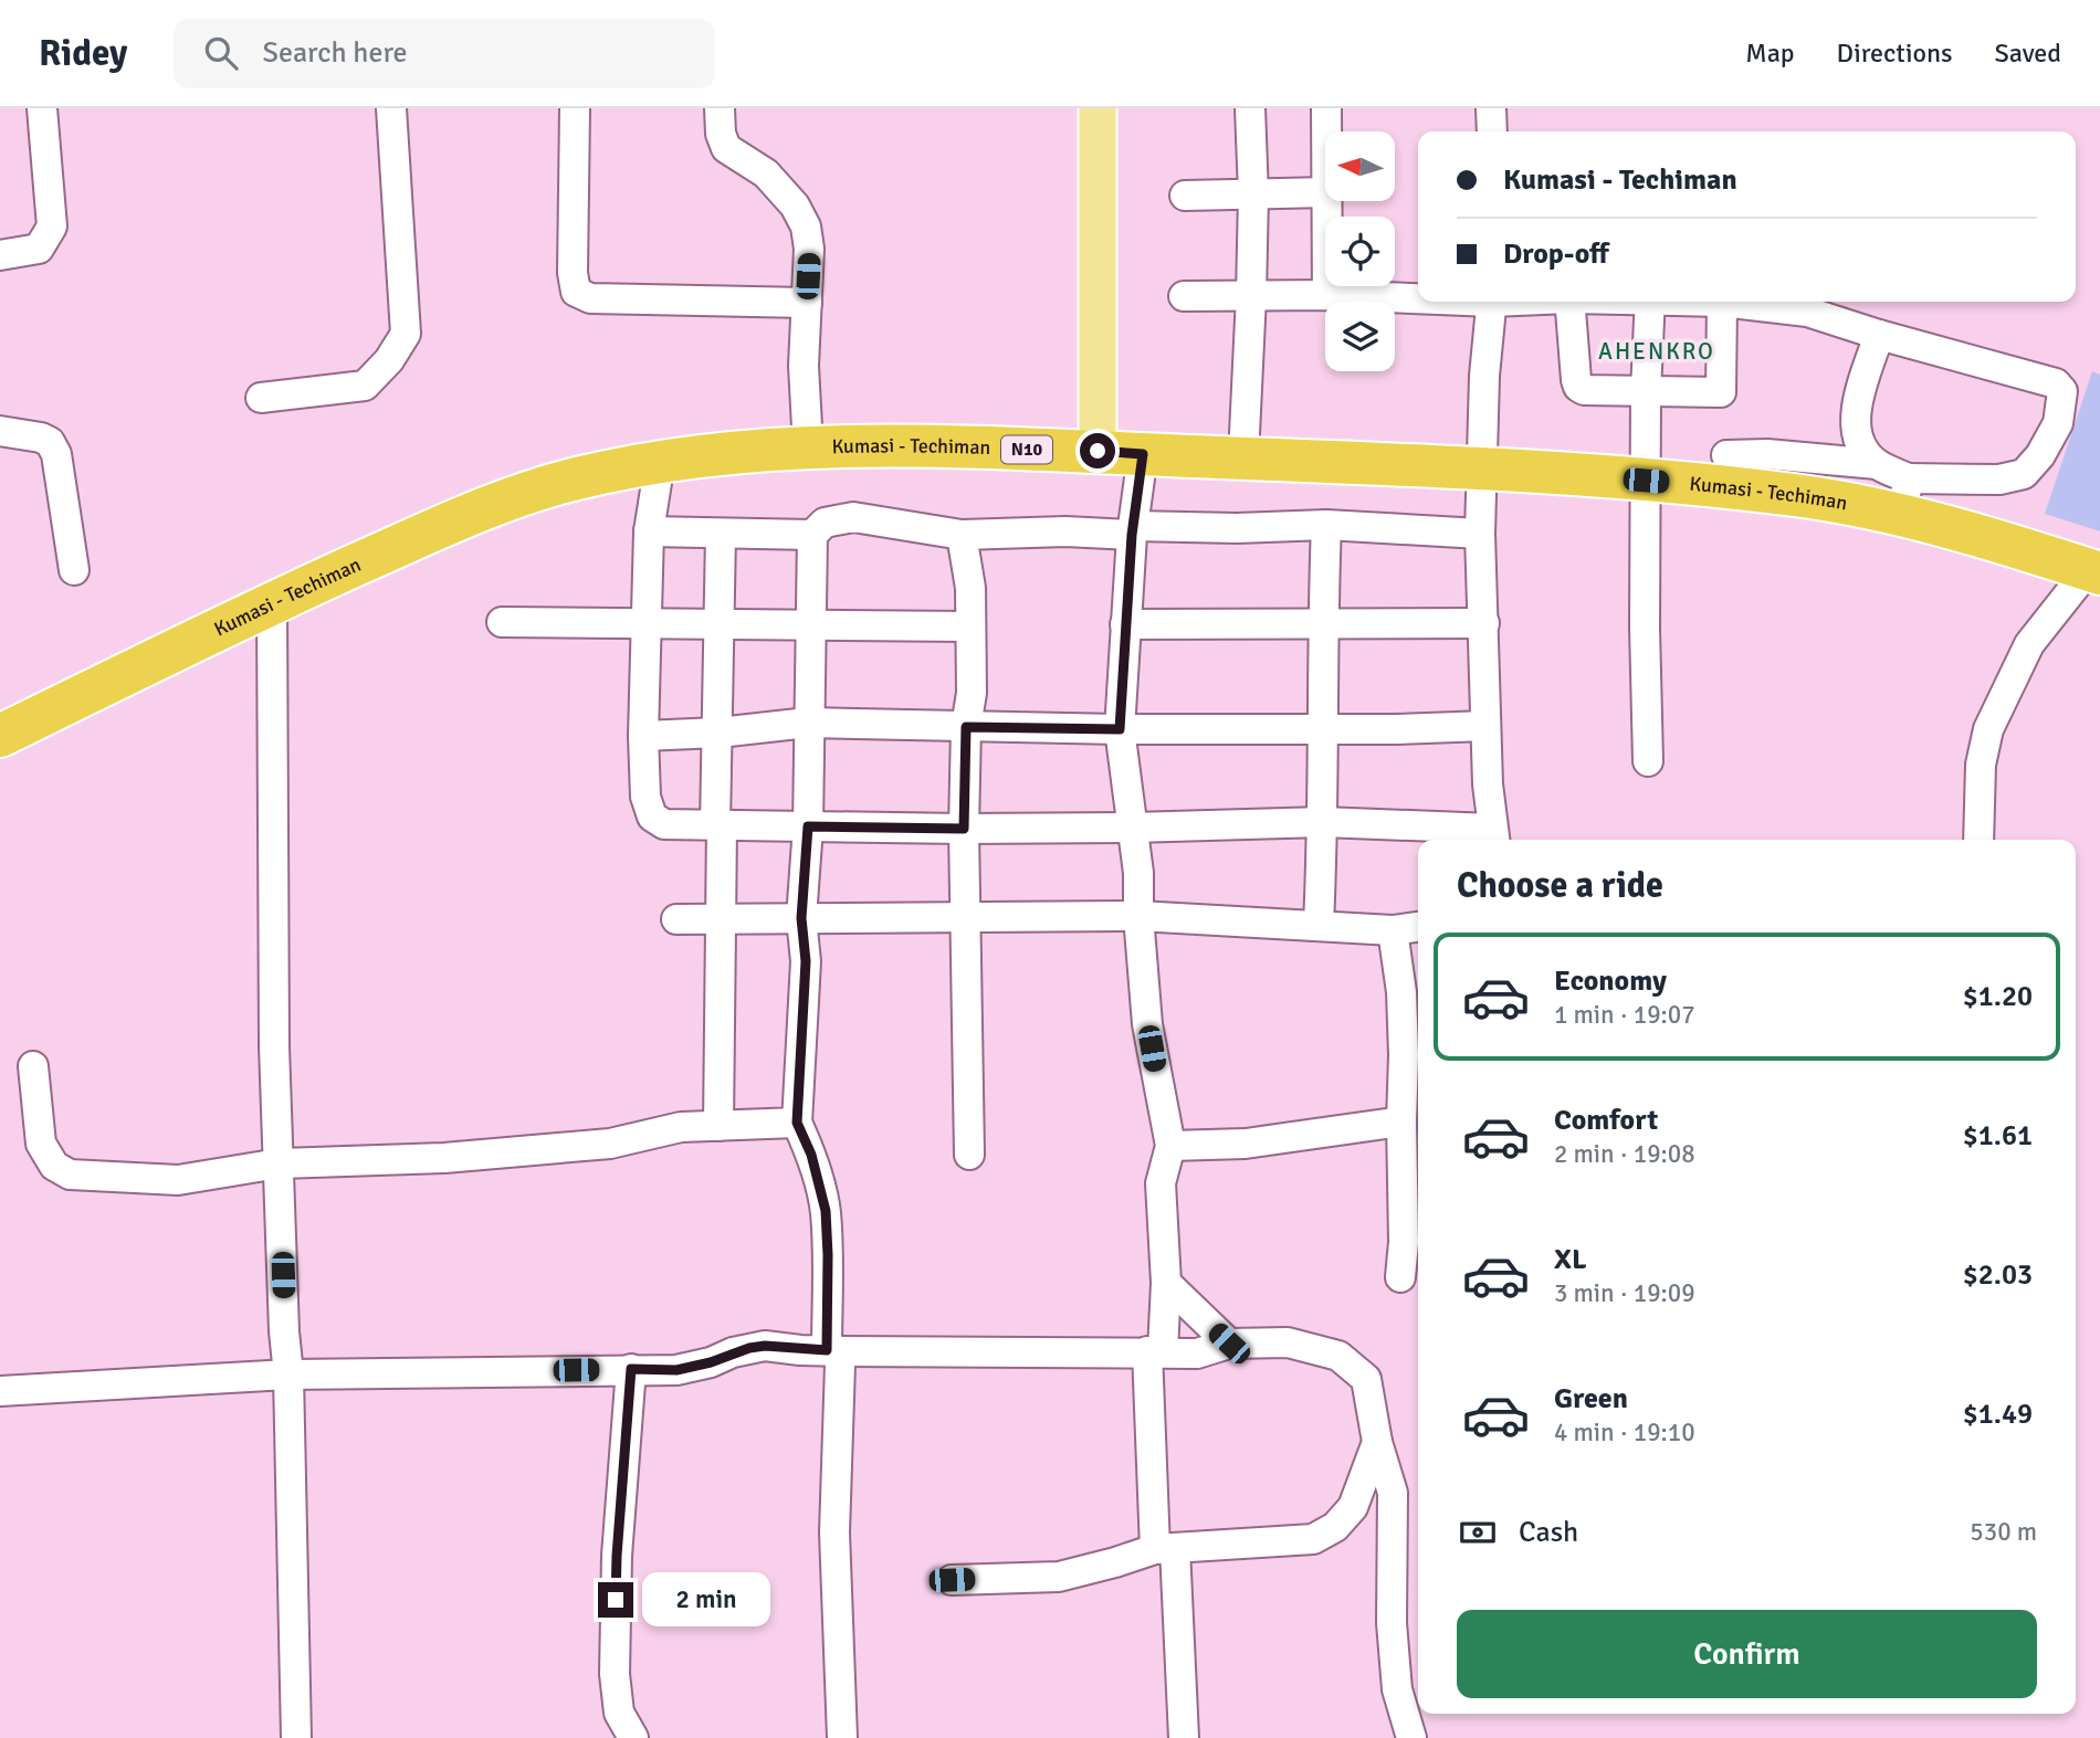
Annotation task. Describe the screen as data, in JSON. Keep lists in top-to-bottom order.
{
  "streets": {
    "highway": ["Kumasi - Techiman", "N10"]
  },
  "districts": ["AHENKRO"],
  "north": "left",
  "page": {
    "header": "Ridey",
    "search": "Search here",
    "nav": ["Map", "Directions", "Saved"],
    "banner": ["Kumasi - Techiman", "Drop-off"],
    "heading": "Choose a ride",
    "list": [
      {
        "name": "Economy",
        "note": "1 min · 19:07",
        "value": "$1.20"
      },
      {
        "name": "Comfort",
        "note": "2 min · 19:08",
        "value": "$1.61"
      },
      {
        "name": "XL",
        "note": "3 min · 19:09",
        "value": "$2.03"
      },
      {
        "name": "Green",
        "note": "4 min · 19:10",
        "value": "$1.49"
      }
    ],
    "pay": ["Cash", "530 m"],
    "bubble": "2 min",
    "buttons": "Confirm"
  }
}
